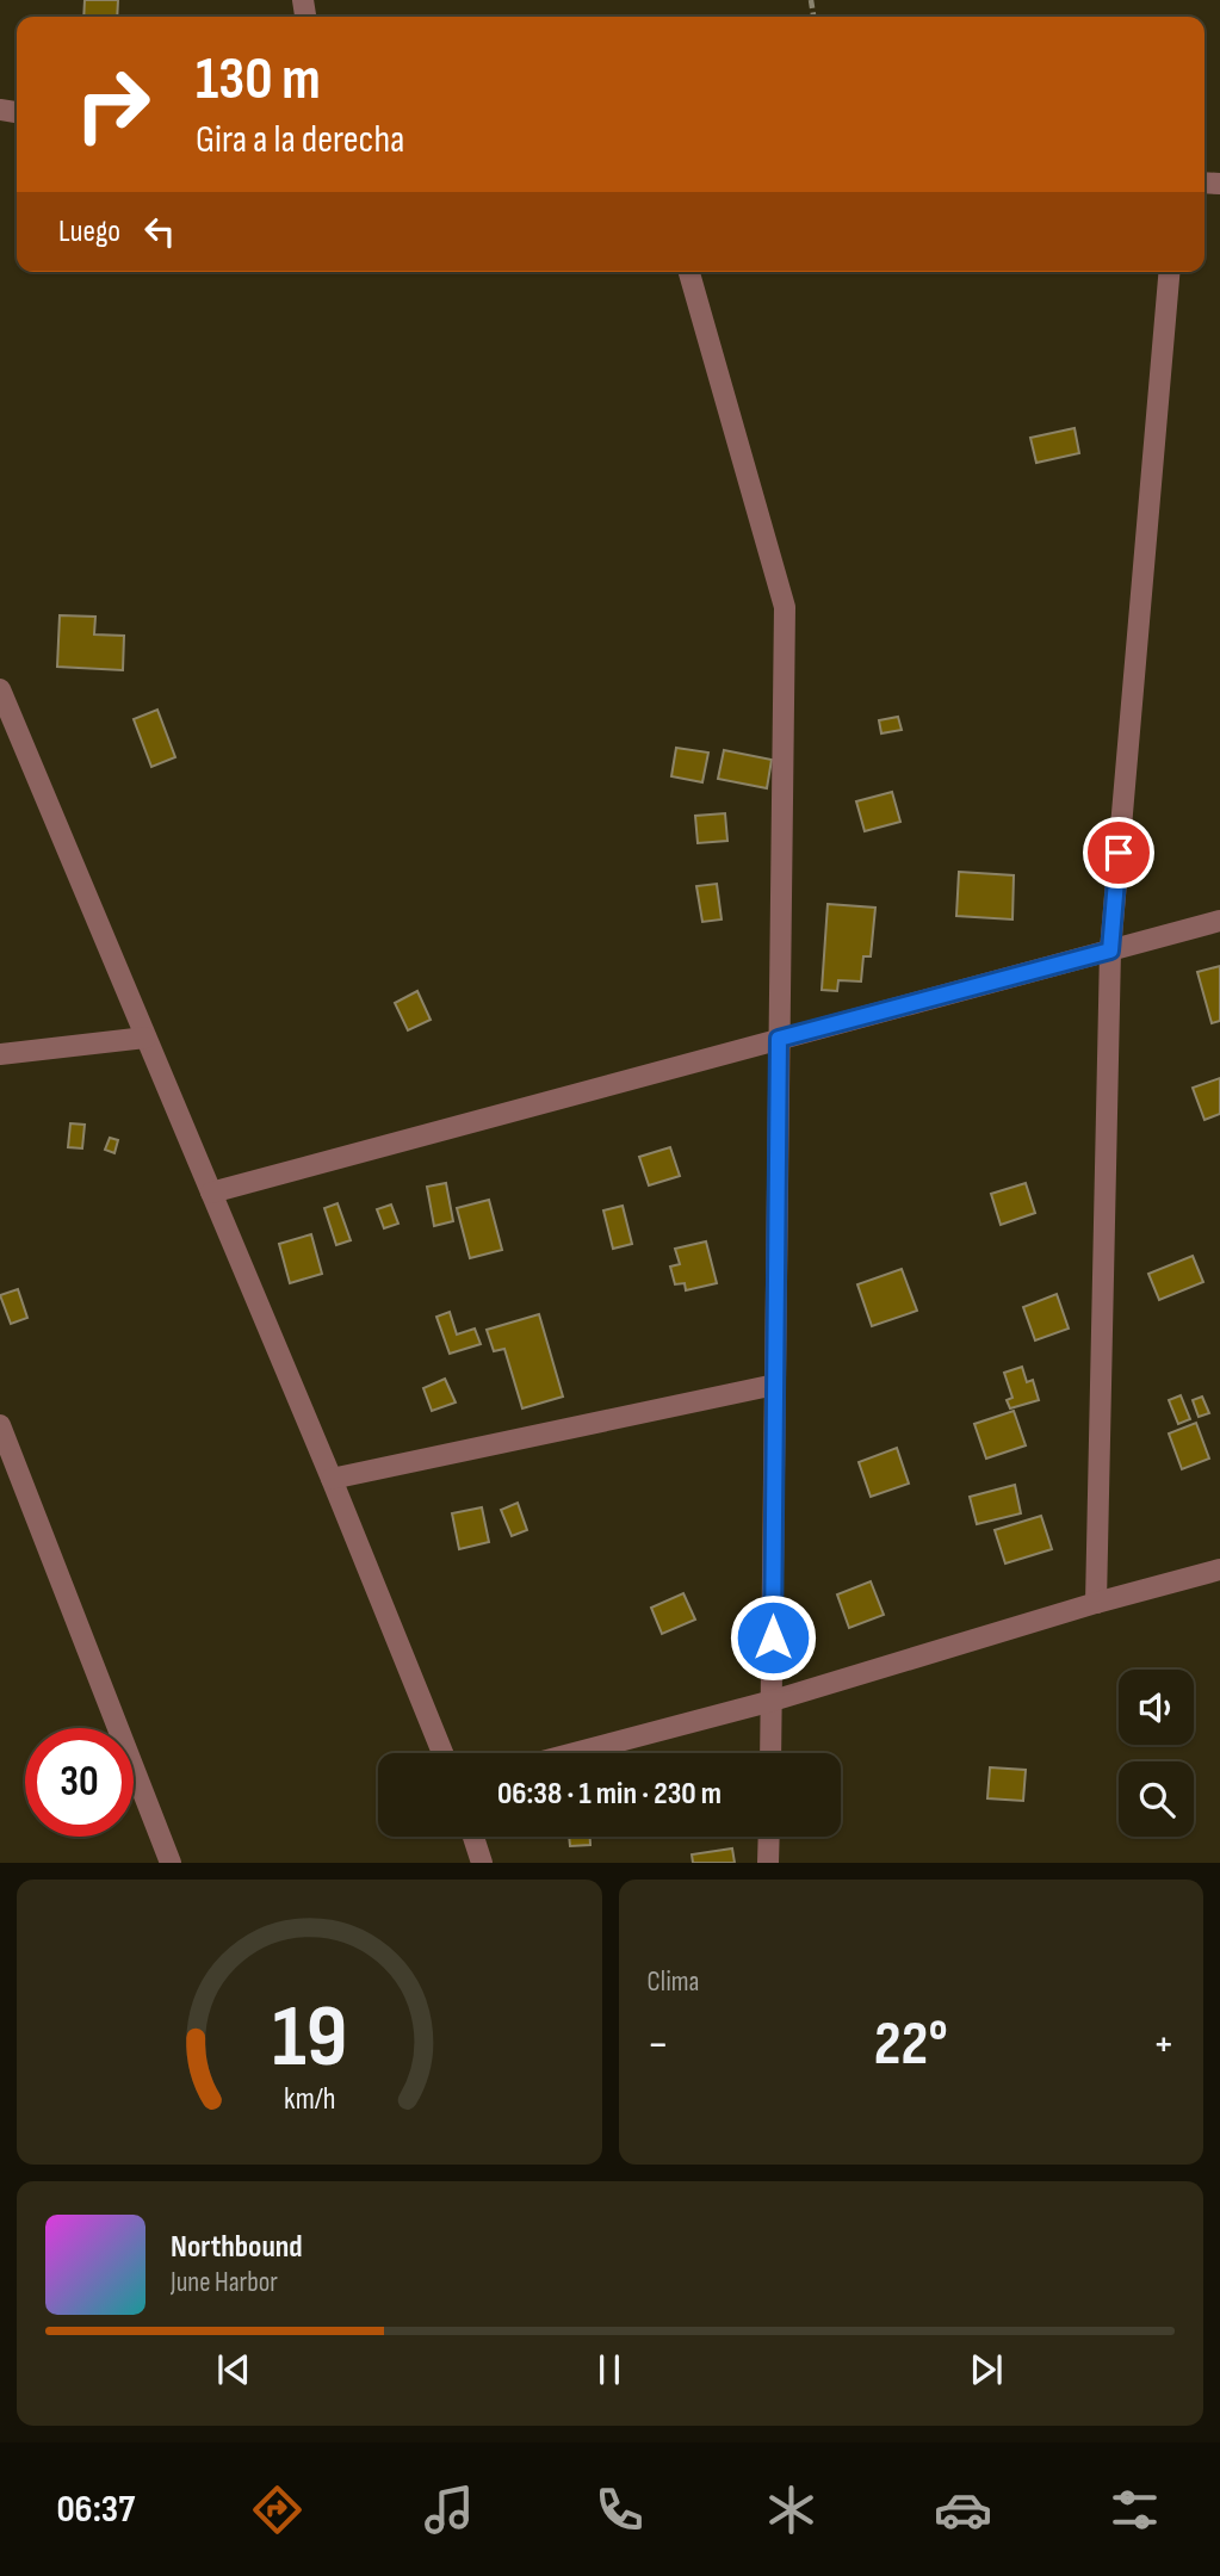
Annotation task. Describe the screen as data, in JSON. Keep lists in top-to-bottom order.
{
  "page": {
    "turn": ["130 m", "Gira a la derecha"],
    "then": "Luego",
    "limit": "30",
    "trip": "06:38 · 1 min · 230 m",
    "tile": "Clima",
    "heat": ["−", "22°", "+"],
    "song": ["Northbound", "June Harbor"],
    "tabs": "06:37",
    "gauge": ["19", "km/h"]
  }
}
